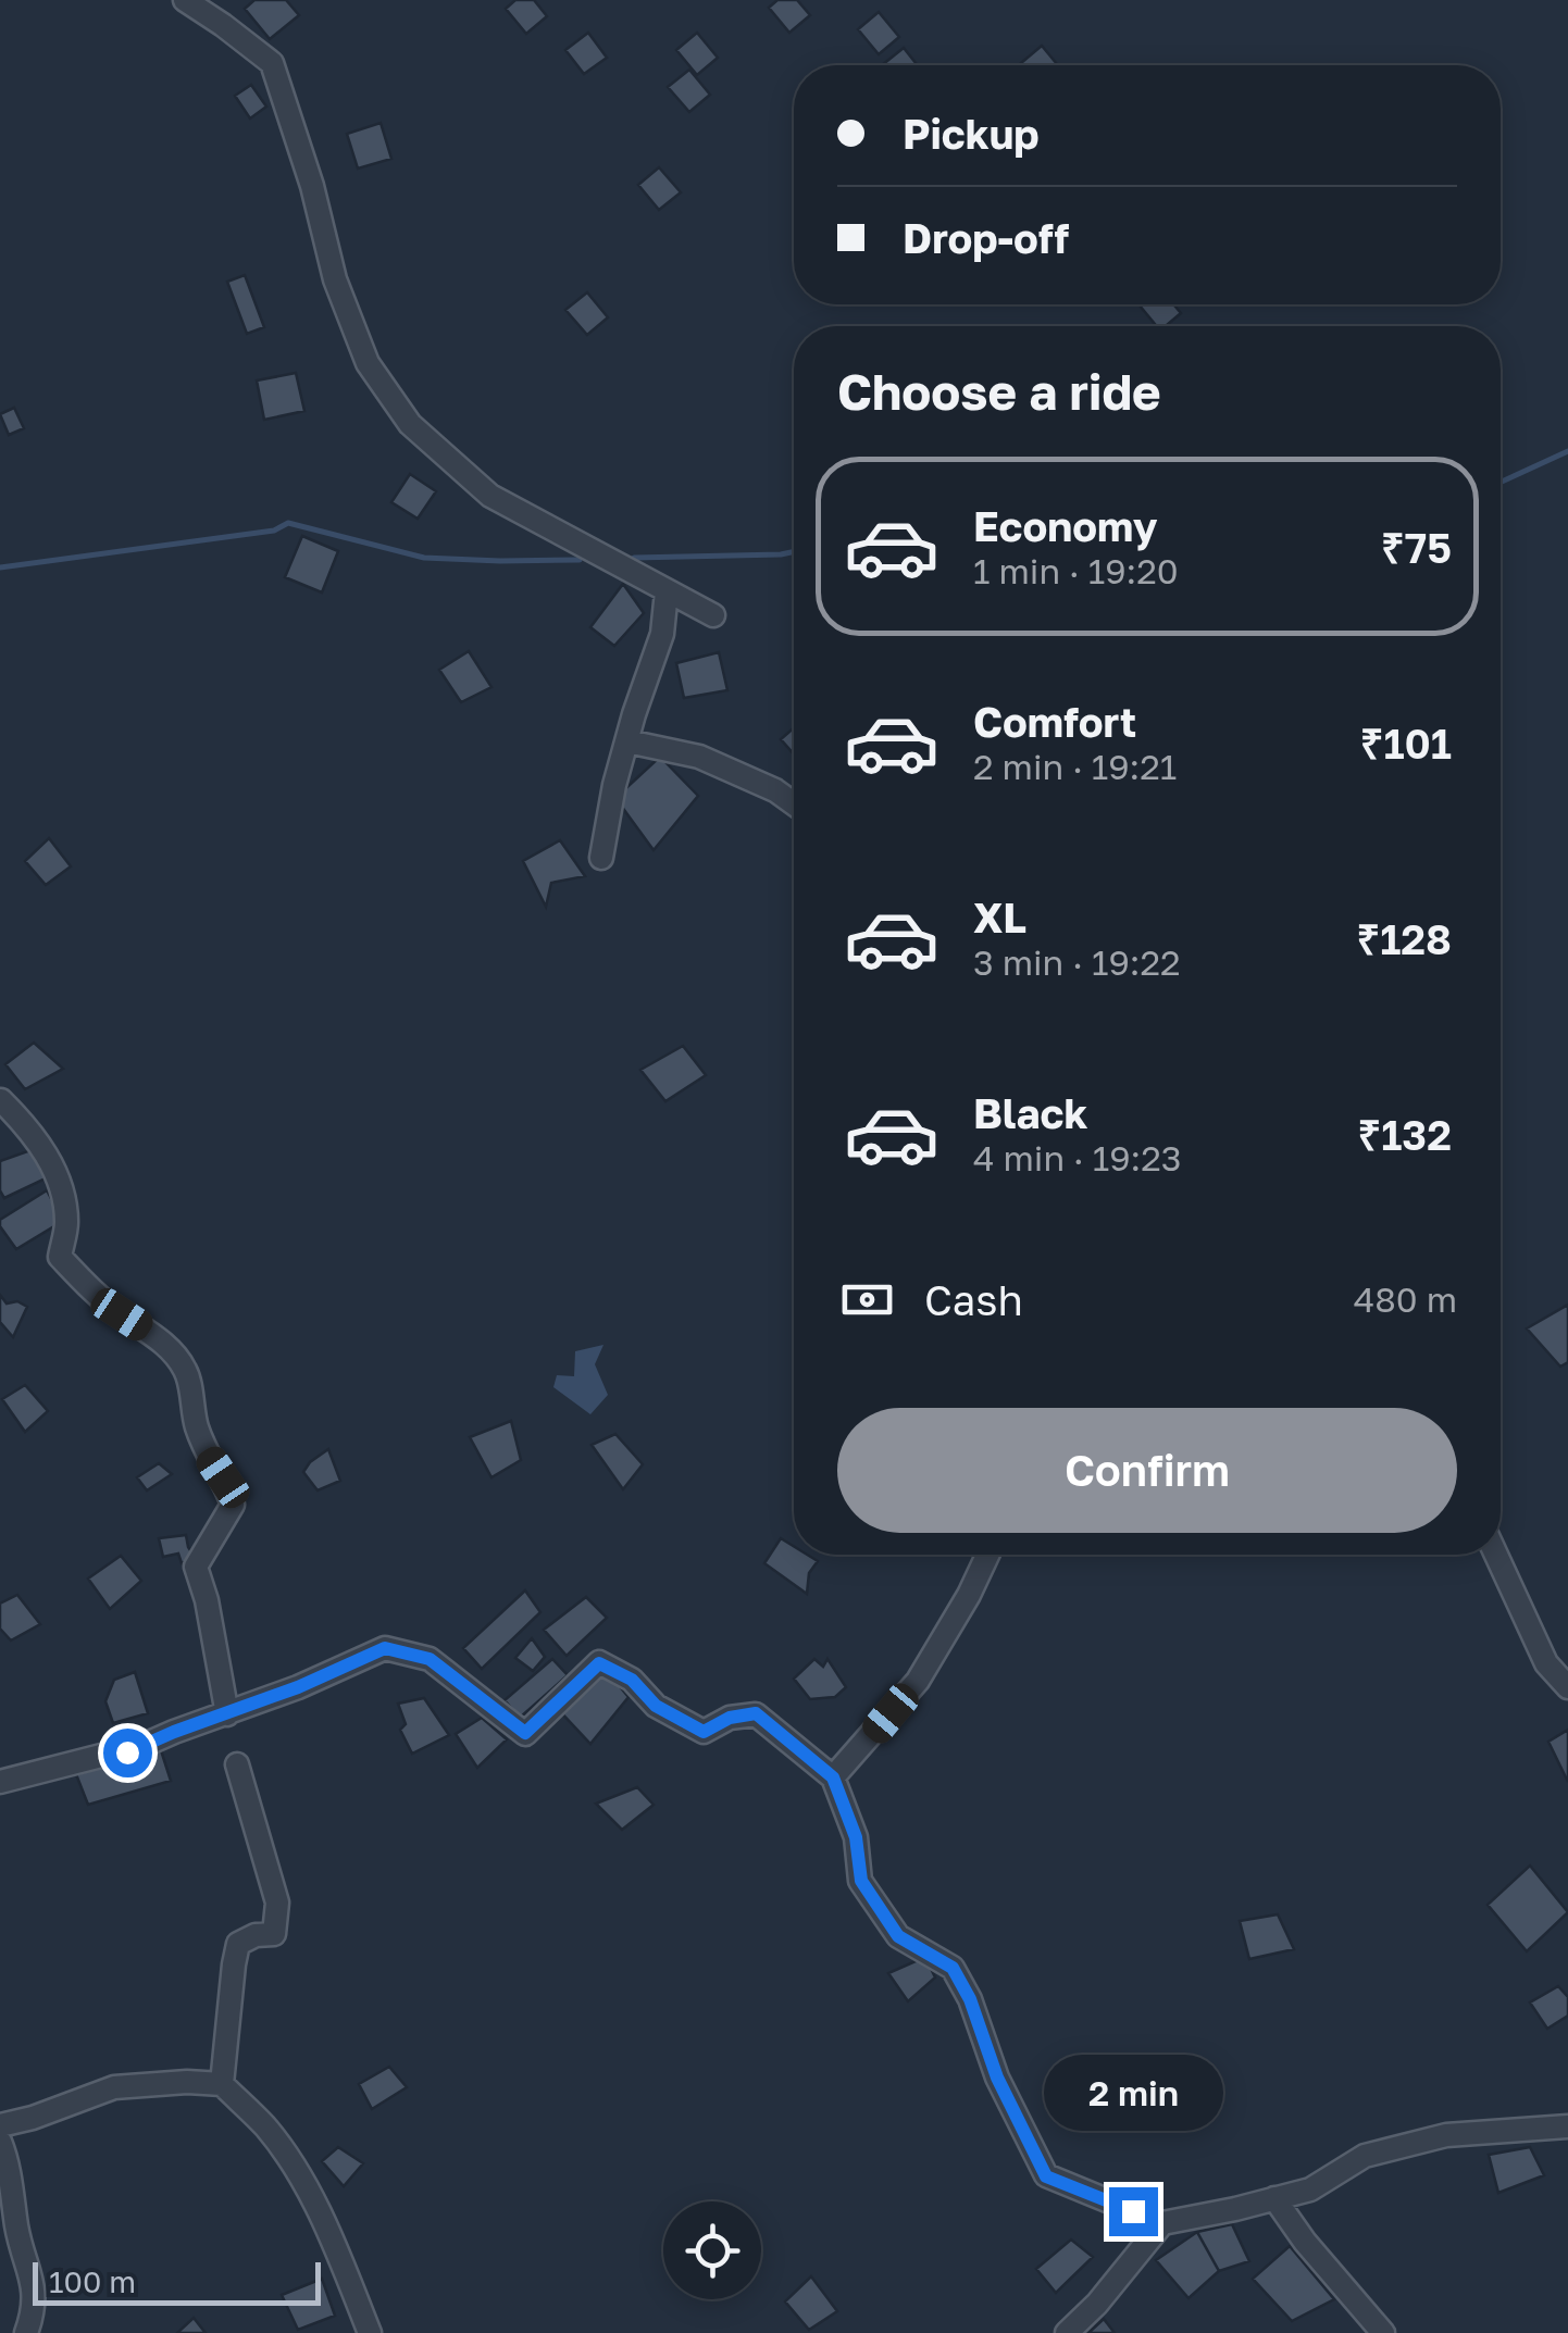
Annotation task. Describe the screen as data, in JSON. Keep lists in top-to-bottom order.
{
  "scale_bar": "100 m",
  "page": {
    "banner": ["Pickup", "Drop-off"],
    "heading": "Choose a ride",
    "list": [
      {
        "name": "Economy",
        "note": "1 min · 19:20",
        "value": "₹75"
      },
      {
        "name": "Comfort",
        "note": "2 min · 19:21",
        "value": "₹101"
      },
      {
        "name": "XL",
        "note": "3 min · 19:22",
        "value": "₹128"
      },
      {
        "name": "Black",
        "note": "4 min · 19:23",
        "value": "₹132"
      }
    ],
    "pay": ["Cash", "480 m"],
    "buttons": "Confirm",
    "bubble": "2 min",
    "scale": "100 m"
  }
}
